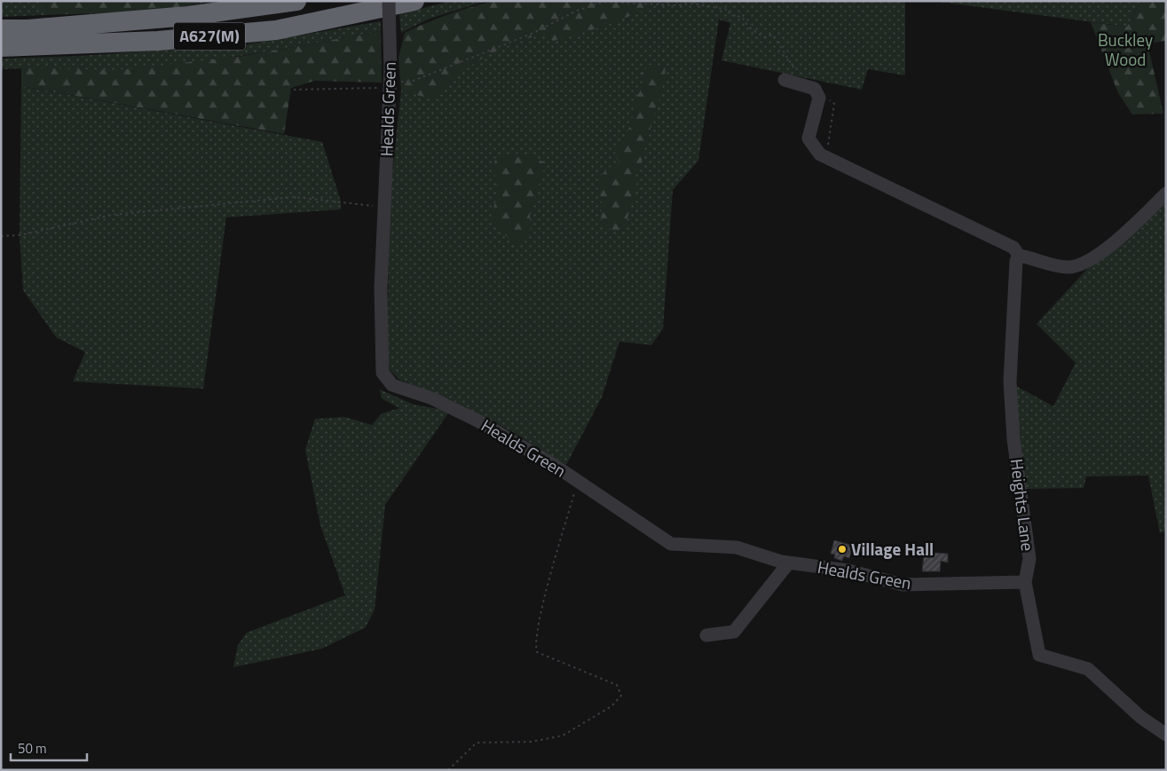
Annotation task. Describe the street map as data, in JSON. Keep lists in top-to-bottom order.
{
  "streets": {
    "highway": ["A627(M)"],
    "street": ["Healds Green", "Heights Lane"]
  },
  "crossings": [
    ["Healds Green", "Heights Lane"]
  ],
  "parks": ["Buckley Wood"],
  "places": ["Village Hall"],
  "scale_bar": "50 m"
}
